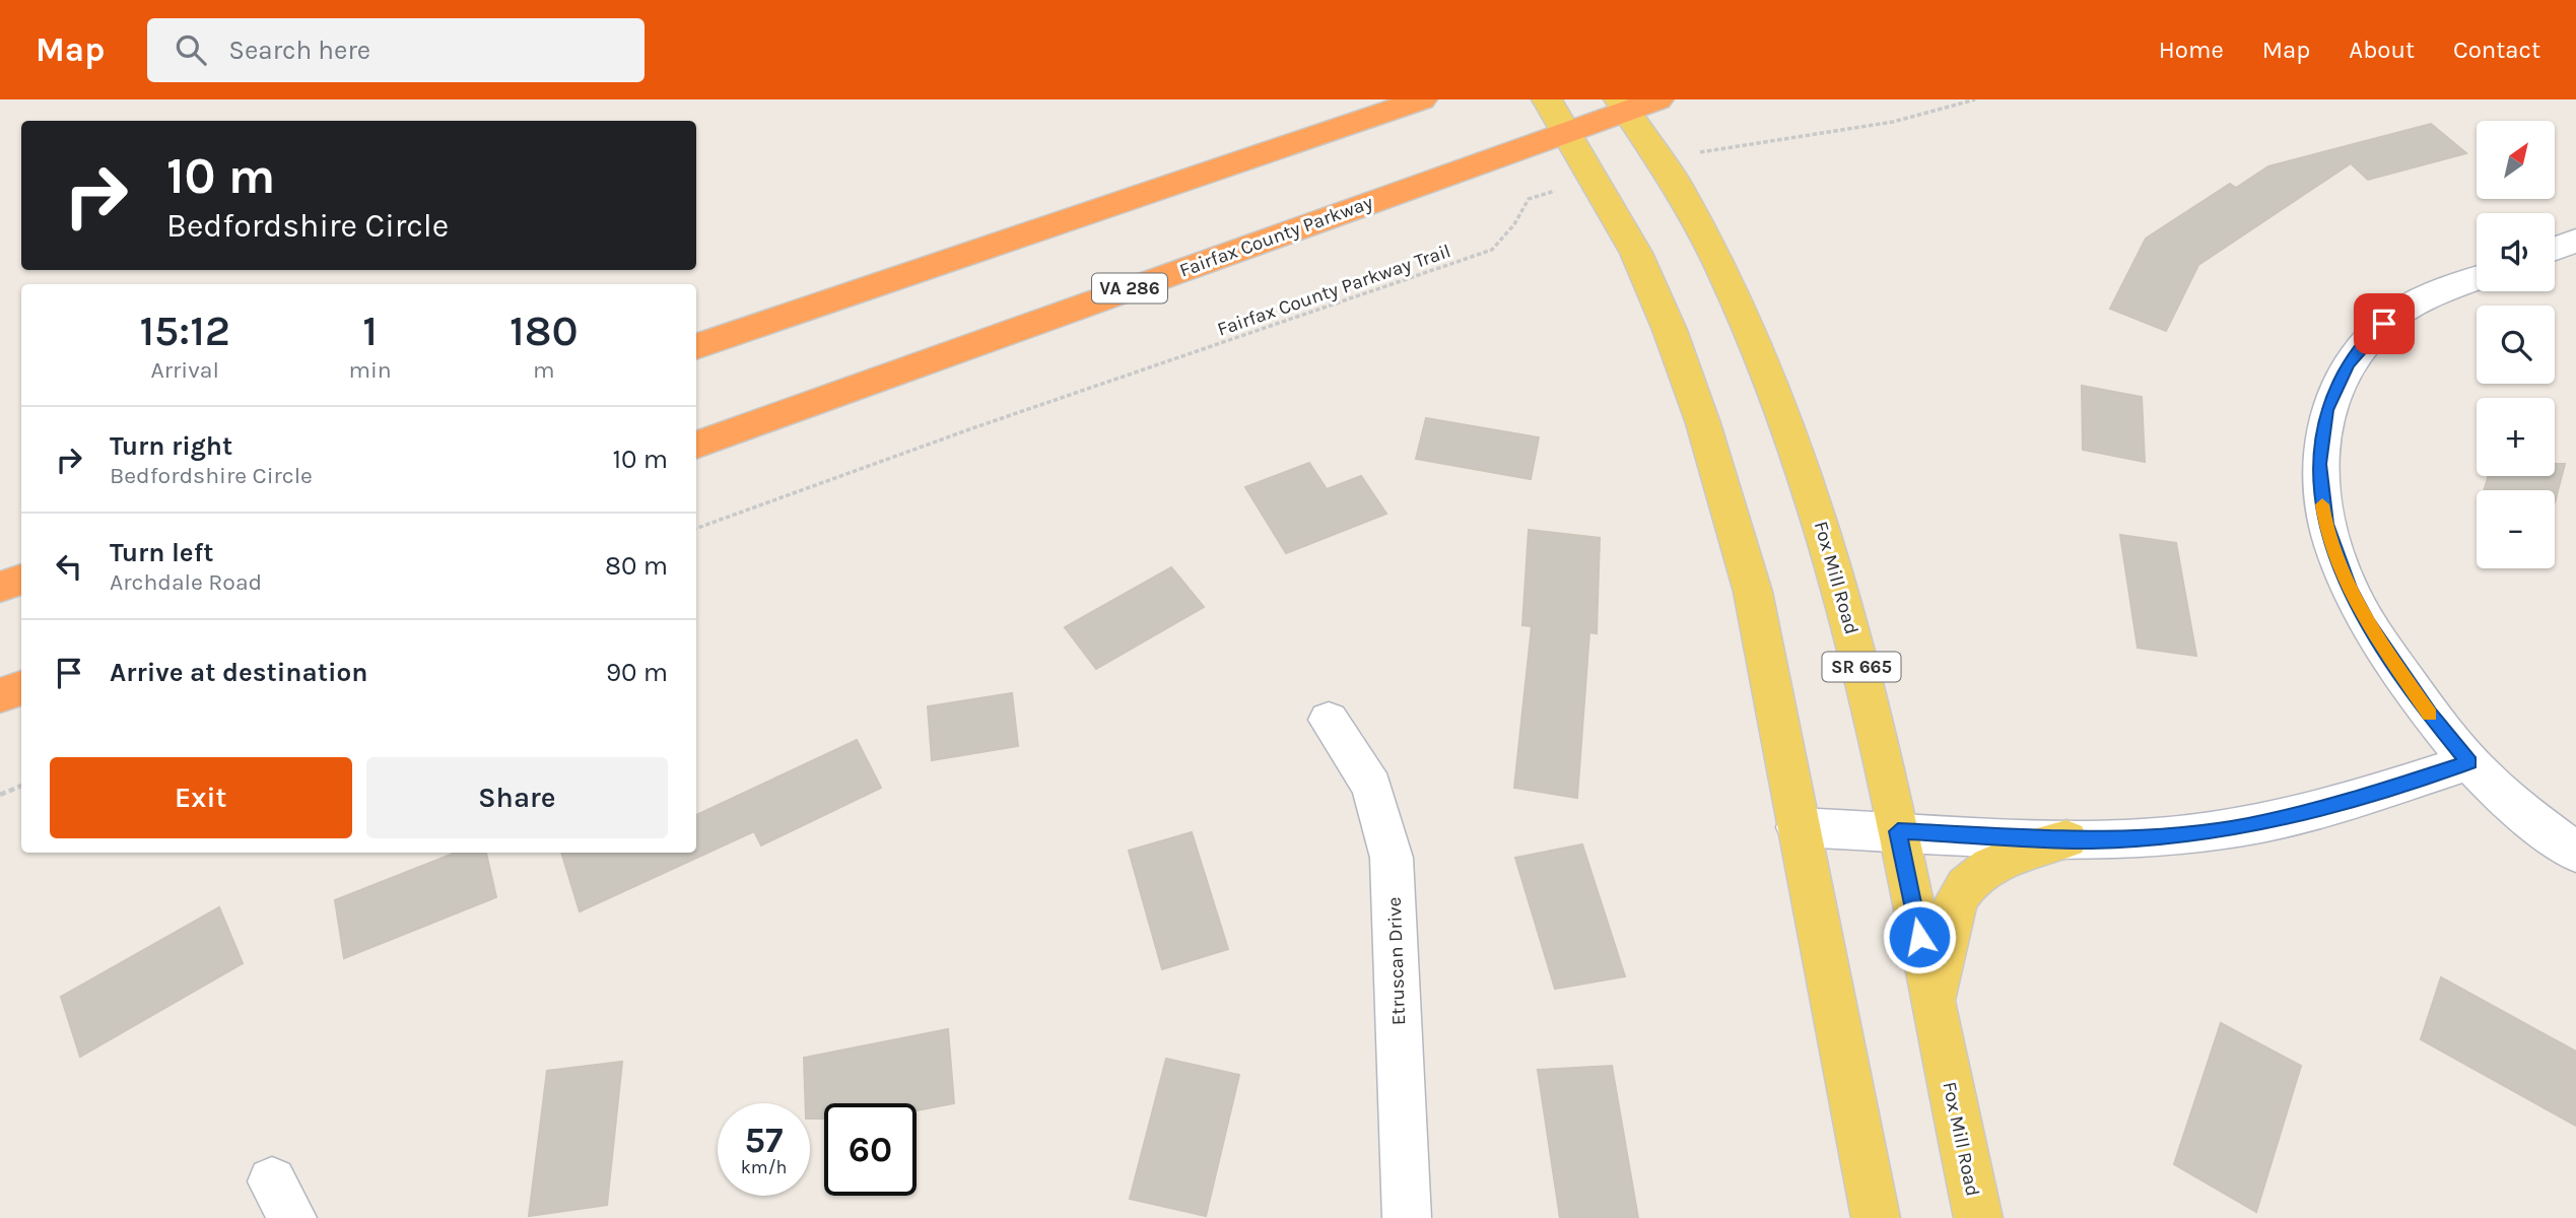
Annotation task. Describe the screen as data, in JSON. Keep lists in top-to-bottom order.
{
  "streets": {
    "highway": ["Fairfax County Parkway", "VA 286"],
    "main road": ["Fox Mill Road", "SR 665"],
    "street": ["Etruscan Drive"],
    "path": ["Fairfax County Parkway Trail"]
  },
  "crossings": [
    ["Fairfax County Parkway", "Fox Mill Road"]
  ],
  "north": "top right",
  "page": {
    "header": "Map",
    "search": "Search here",
    "nav": [
      "Home",
      "Map",
      "About",
      "Contact"
    ],
    "map_buttons": ["+", "−"],
    "turn": ["10 m", "Bedfordshire Circle"],
    "eta": [
      "15:12",
      "Arrival",
      "1",
      "min",
      "180",
      "m"
    ],
    "list": [
      {
        "name": "Turn right",
        "note": "Bedfordshire Circle",
        "value": "10 m"
      },
      {
        "name": "Turn left",
        "note": "Archdale Road",
        "value": "80 m"
      },
      {
        "name": "Arrive at destination",
        "value": "90 m"
      }
    ],
    "buttons": ["Exit", "Share"],
    "speed": "57 km/h",
    "limit": "60"
  }
}
